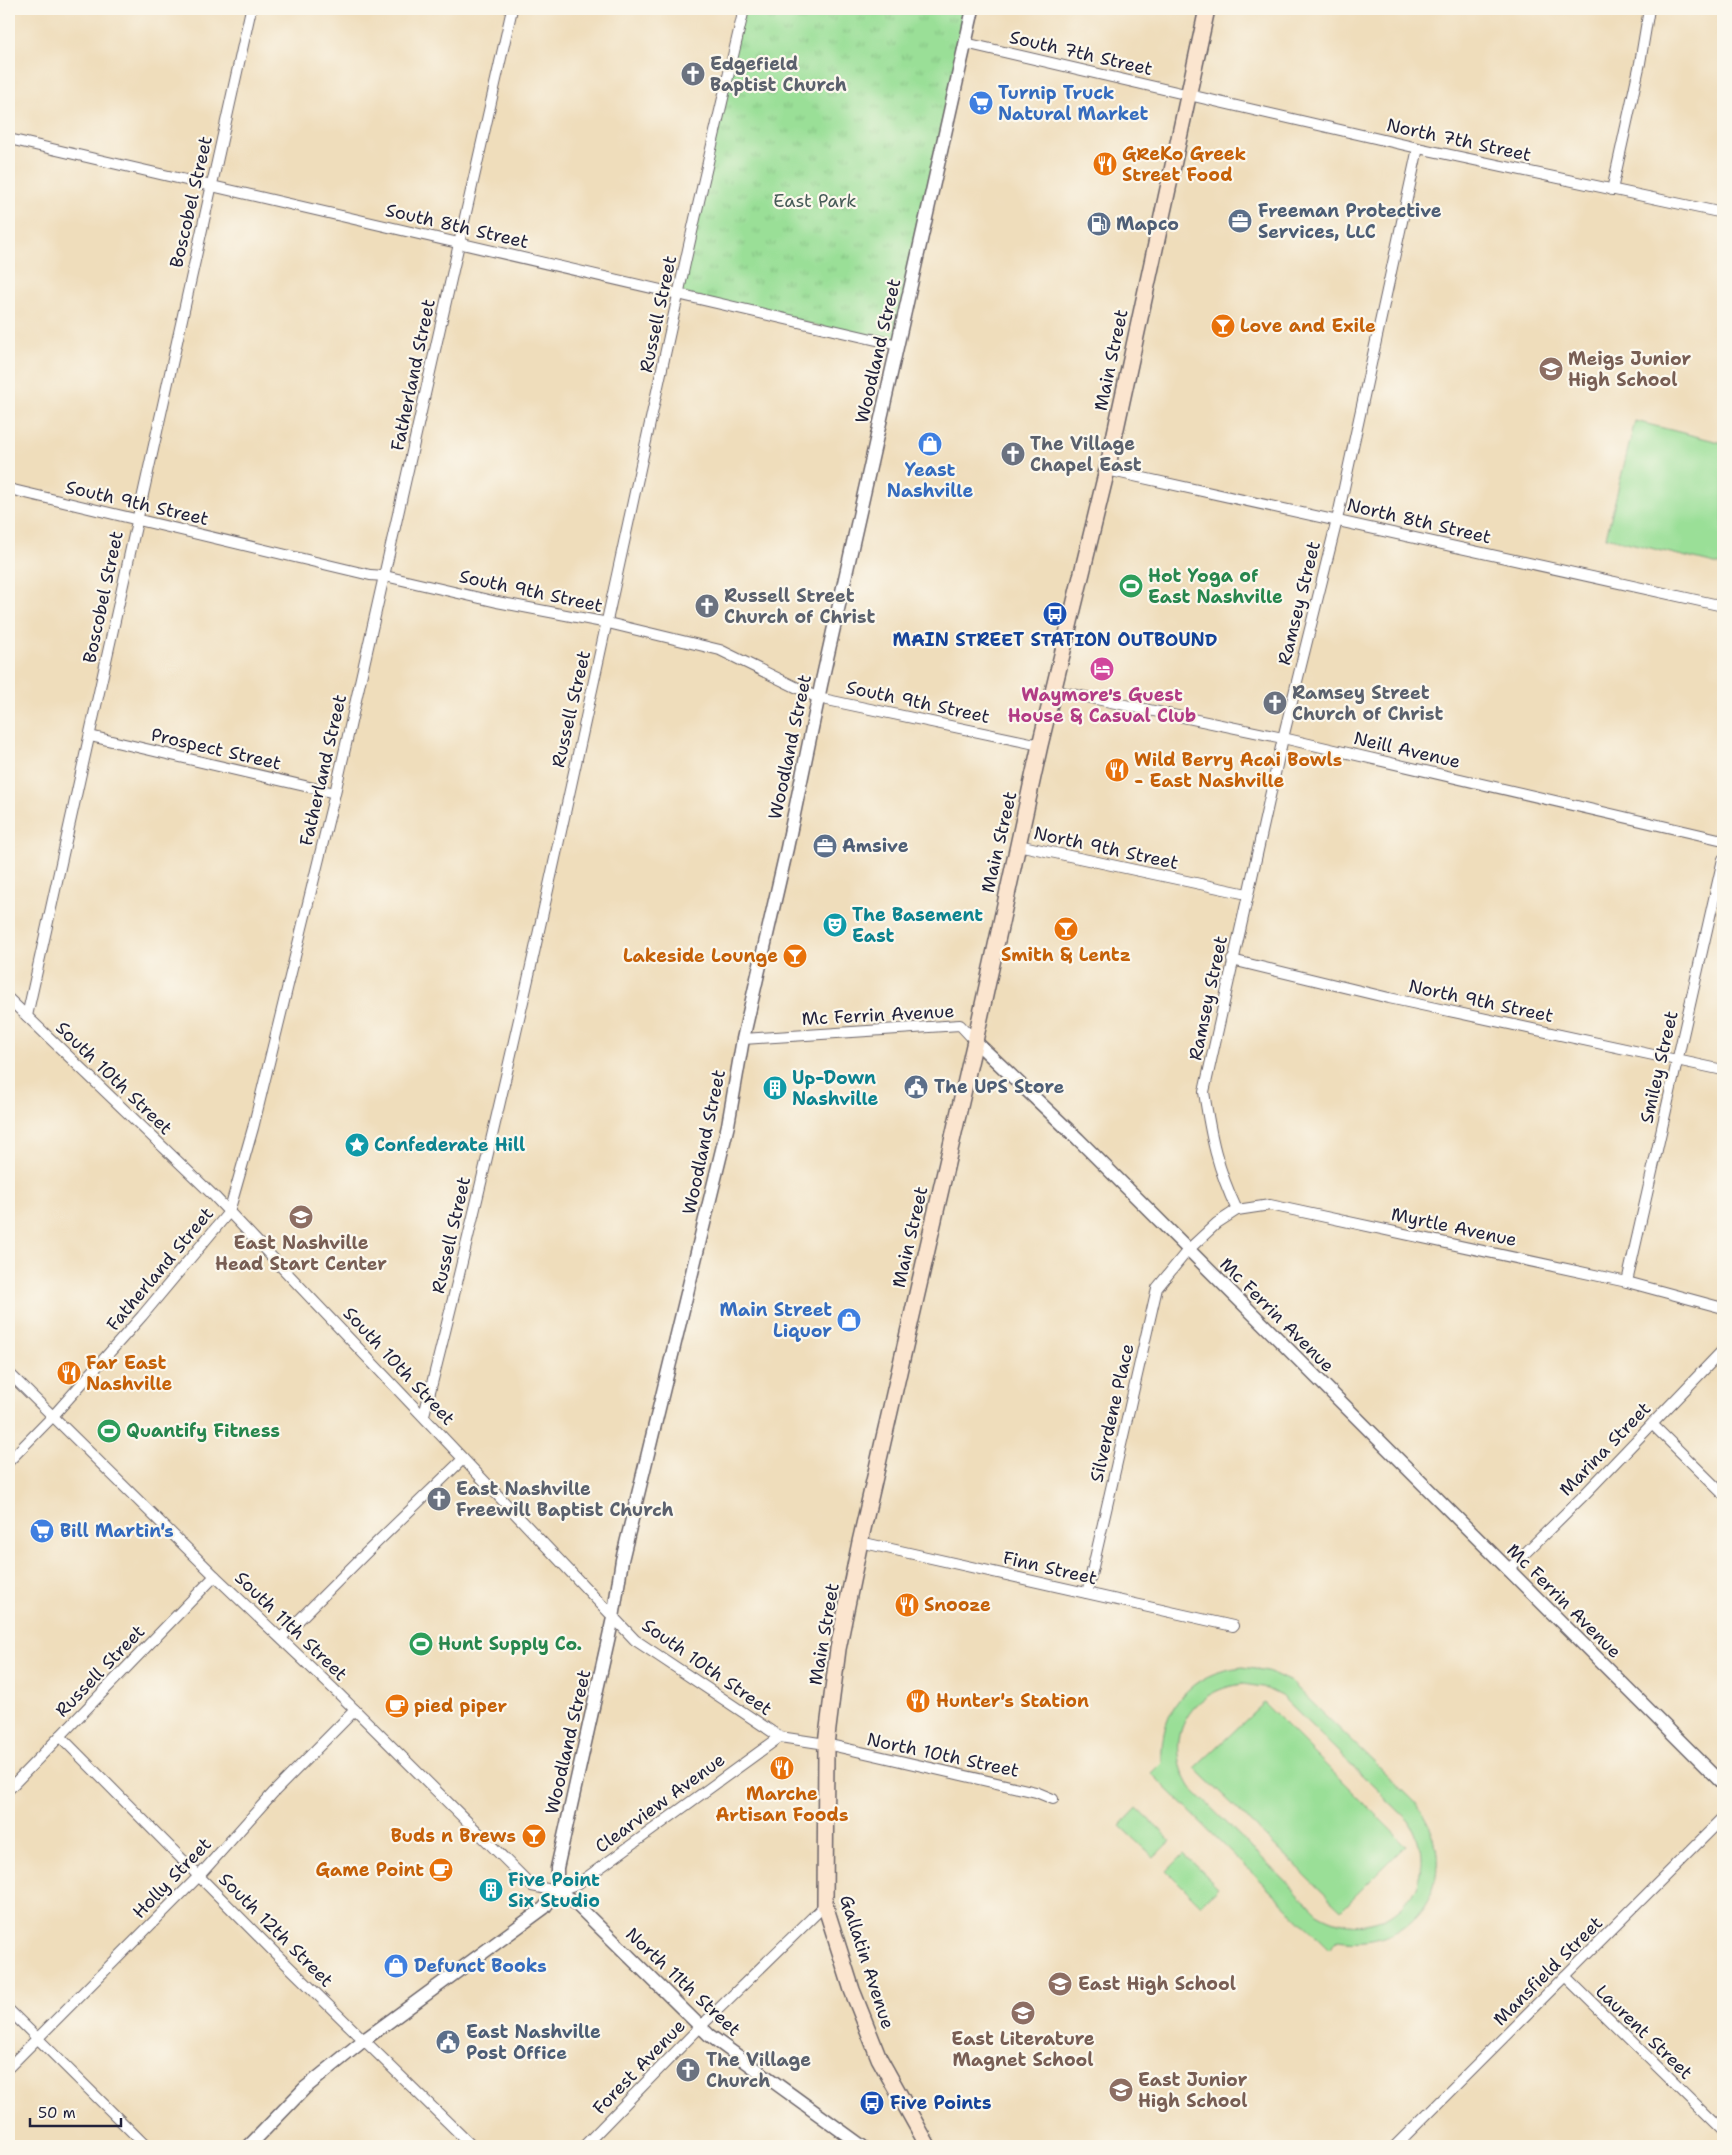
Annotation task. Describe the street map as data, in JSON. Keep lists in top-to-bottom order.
{
  "streets": {
    "main road": ["Main Street", "Gallatin Avenue"],
    "street": [
      "South 7th Street",
      "North 7th Street",
      "Boscobel Street",
      "South 8th Street",
      "Russell Street",
      "Woodland Street",
      "Fatherland Street",
      "South 9th Street",
      "North 8th Street",
      "Ramsey Street",
      "Prospect Street",
      "Neill Avenue",
      "North 9th Street",
      "Mc Ferrin Avenue",
      "Smiley Street",
      "South 10th Street",
      "Myrtle Avenue",
      "Silverdene Place",
      "Marina Street",
      "Finn Street",
      "South 11th Street",
      "North 10th Street",
      "Clearview Avenue",
      "Holly Street",
      "South 12th Street",
      "Mansfield Street",
      "North 11th Street",
      "Laurent Street",
      "Forest Avenue"
    ]
  },
  "crossings": [
    ["South 7th Street", "North 7th Street"],
    ["South 7th Street", "Woodland Street"],
    ["South 7th Street", "Main Street"],
    ["North 7th Street", "Main Street"],
    ["North 7th Street", "Ramsey Street"],
    ["Boscobel Street", "South 8th Street"],
    ["Boscobel Street", "South 9th Street"],
    ["Boscobel Street", "Prospect Street"],
    ["Boscobel Street", "South 10th Street"],
    ["South 8th Street", "Russell Street"],
    ["South 8th Street", "Woodland Street"],
    ["South 8th Street", "Fatherland Street"],
    ["Russell Street", "South 9th Street"],
    ["Russell Street", "South 10th Street"],
    ["Russell Street", "South 11th Street"],
    ["Russell Street", "South 12th Street"],
    ["Woodland Street", "South 9th Street"],
    ["Woodland Street", "Mc Ferrin Avenue"],
    ["Woodland Street", "South 10th Street"],
    ["Woodland Street", "South 11th Street"],
    ["Woodland Street", "Clearview Avenue"],
    ["Woodland Street", "North 11th Street"],
    ["Main Street", "South 9th Street"],
    ["Main Street", "North 8th Street"],
    ["Main Street", "Neill Avenue"],
    ["Main Street", "North 9th Street"],
    ["Main Street", "Mc Ferrin Avenue"],
    ["Main Street", "Finn Street"],
    ["Main Street", "North 10th Street"],
    ["Main Street", "Gallatin Avenue"],
    ["Fatherland Street", "South 9th Street"],
    ["Fatherland Street", "Prospect Street"],
    ["Fatherland Street", "South 10th Street"],
    ["Fatherland Street", "South 11th Street"],
    ["North 8th Street", "Ramsey Street"],
    ["Ramsey Street", "Neill Avenue"],
    ["Ramsey Street", "North 9th Street"],
    ["Ramsey Street", "Myrtle Avenue"],
    ["North 9th Street", "Smiley Street"],
    ["Mc Ferrin Avenue", "Myrtle Avenue"],
    ["Mc Ferrin Avenue", "Silverdene Place"],
    ["Mc Ferrin Avenue", "Marina Street"],
    ["Smiley Street", "Myrtle Avenue"],
    ["South 10th Street", "North 10th Street"],
    ["South 10th Street", "Clearview Avenue"],
    ["Myrtle Avenue", "Silverdene Place"],
    ["Silverdene Place", "Finn Street"],
    ["South 11th Street", "Clearview Avenue"],
    ["South 11th Street", "Holly Street"],
    ["South 11th Street", "North 11th Street"],
    ["North 10th Street", "Clearview Avenue"],
    ["North 10th Street", "Gallatin Avenue"],
    ["Clearview Avenue", "North 11th Street"],
    ["Holly Street", "South 12th Street"],
    ["Gallatin Avenue", "Forest Avenue"],
    ["Mansfield Street", "Laurent Street"],
    ["North 11th Street", "Forest Avenue"]
  ],
  "parks": ["East Park"],
  "places": {
    "church": [
      "Edgefield Baptist Church",
      "The Village Chapel East",
      "Russell Street Church of Christ",
      "Ramsey Street Church of Christ",
      "East Nashville Freewill Baptist Church",
      "The Village Church"
    ],
    "supermarket": ["Turnip Truck Natural Market", "Bill Martin's"],
    "restaurant": [
      "GReKo Greek Street Food",
      "Wild Berry Acai Bowls - East Nashville",
      "Far East Nashville",
      "Snooze",
      "Hunter's Station",
      "Marche Artisan Foods"
    ],
    "office": ["Freeman Protective Services, LLC", "Amsive"],
    "fuel station": ["Mapco"],
    "bar": [
      "Love and Exile",
      "Smith & Lentz",
      "Lakeside Lounge",
      "Buds n Brews"
    ],
    "school or university": [
      "Meigs Junior High School",
      "East Nashville Head Start Center",
      "East High School",
      "East Literature Magnet School",
      "East Junior High School"
    ],
    "shop": ["Yeast Nashville", "Main Street Liquor", "Defunct Books"],
    "sports": ["Hot Yoga of East Nashville", "Quantify Fitness", "Hunt Supply Co."],
    "bus stop": ["MAIN STREET STATION OUTBOUND", "Five Points"],
    "hotel": ["Waymore's Guest House & Casual Club"],
    "theatre": ["The Basement East"],
    "public building": ["The UPS Store", "East Nashville Post Office"],
    "building": ["Up-Down Nashville", "Five Point Six Studio"],
    "place": ["Confederate Hill"],
    "cafe": ["pied piper", "Game Point"]
  },
  "scale_bar": "50 m"
}
